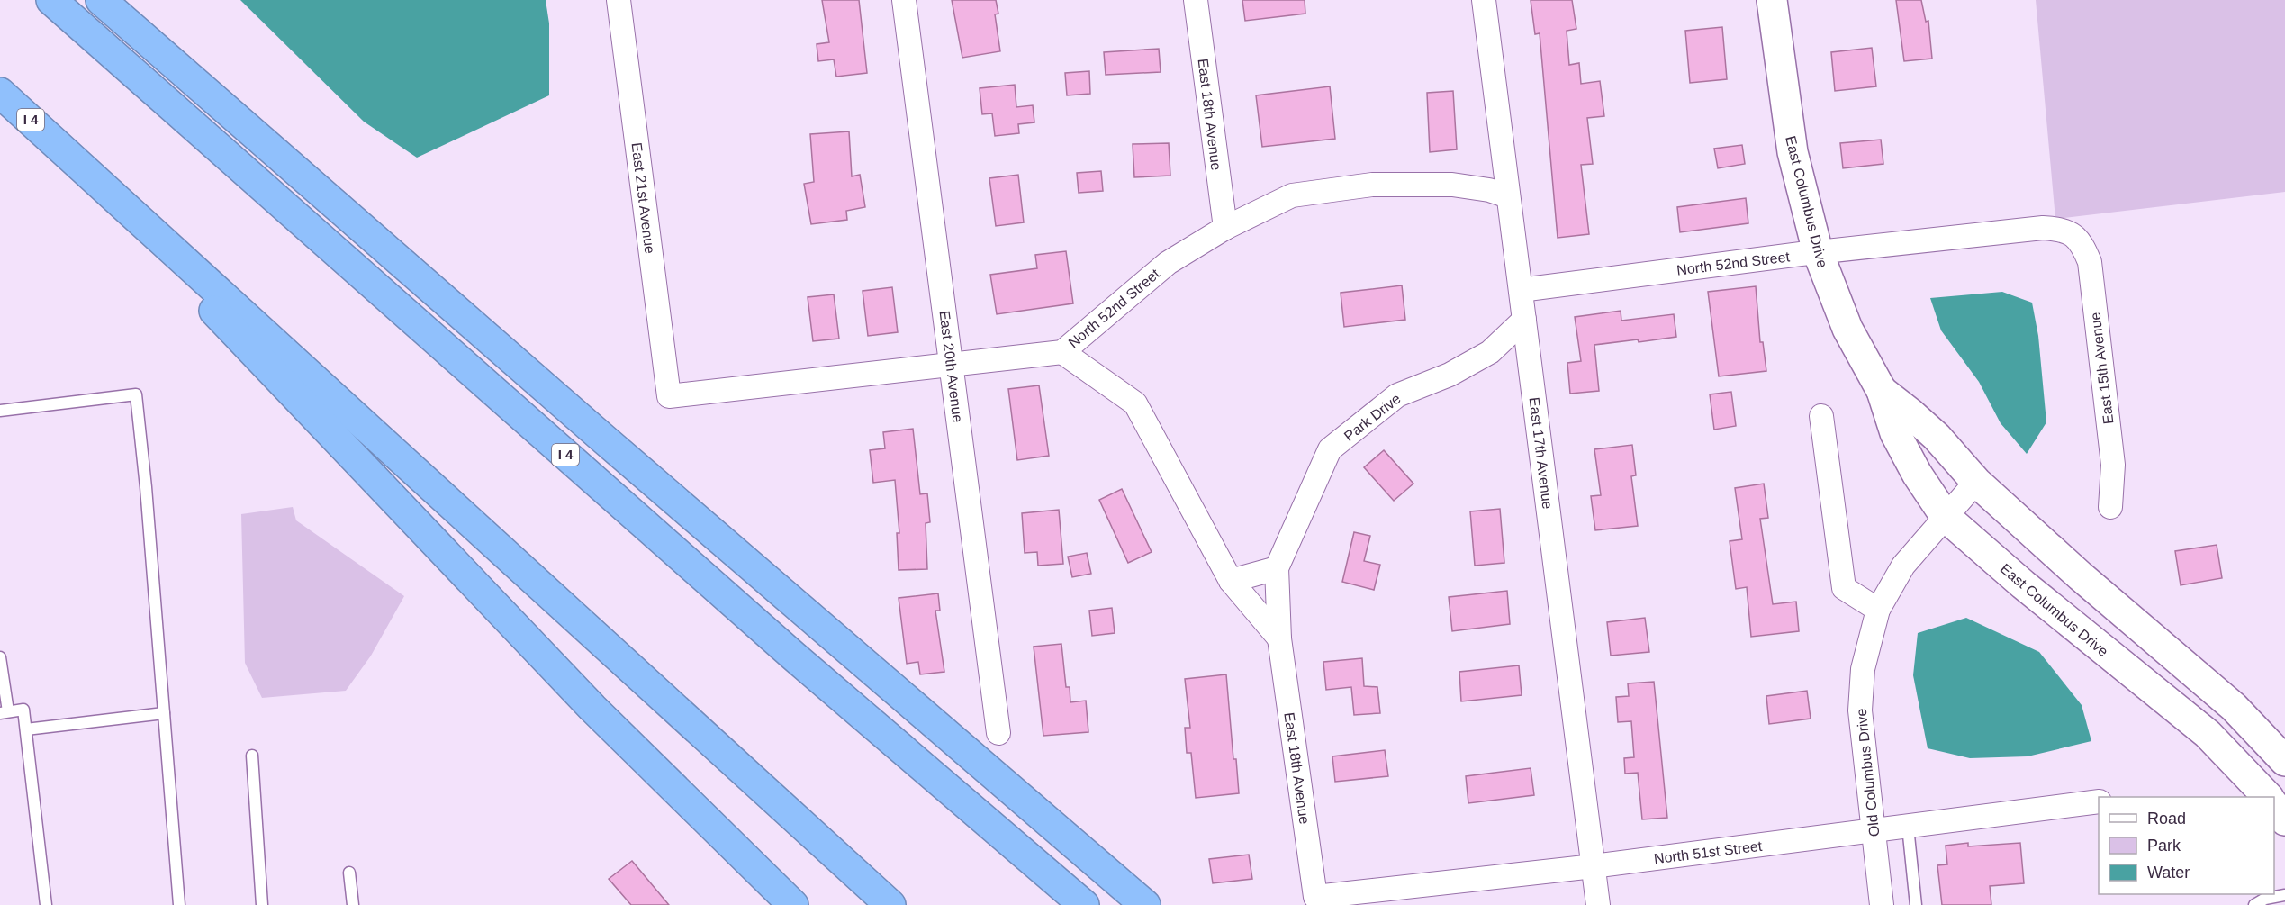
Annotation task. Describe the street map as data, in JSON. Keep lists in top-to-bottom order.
{
  "streets": {
    "highway": ["I 4"],
    "main road": ["East Columbus Drive"],
    "street": [
      "East 18th Avenue",
      "East 21st Avenue",
      "North 52nd Street",
      "East 20th Avenue",
      "East 15th Avenue",
      "Park Drive",
      "East 17th Avenue",
      "Old Columbus Drive",
      "North 51st Street"
    ]
  },
  "crossings": [
    ["East 18th Avenue", "North 52nd Street"],
    ["East 18th Avenue", "Park Drive"],
    ["East 18th Avenue", "North 51st Street"],
    ["East 21st Avenue", "North 52nd Street"],
    ["East Columbus Drive", "North 52nd Street"],
    ["East Columbus Drive", "Old Columbus Drive"],
    ["North 52nd Street", "East 20th Avenue"],
    ["North 52nd Street", "East 15th Avenue"],
    ["North 52nd Street", "East 17th Avenue"],
    ["Park Drive", "East 17th Avenue"],
    ["East 17th Avenue", "North 51st Street"],
    ["Old Columbus Drive", "North 51st Street"]
  ],
  "legend": ["Road", "Park", "Water"]
}
